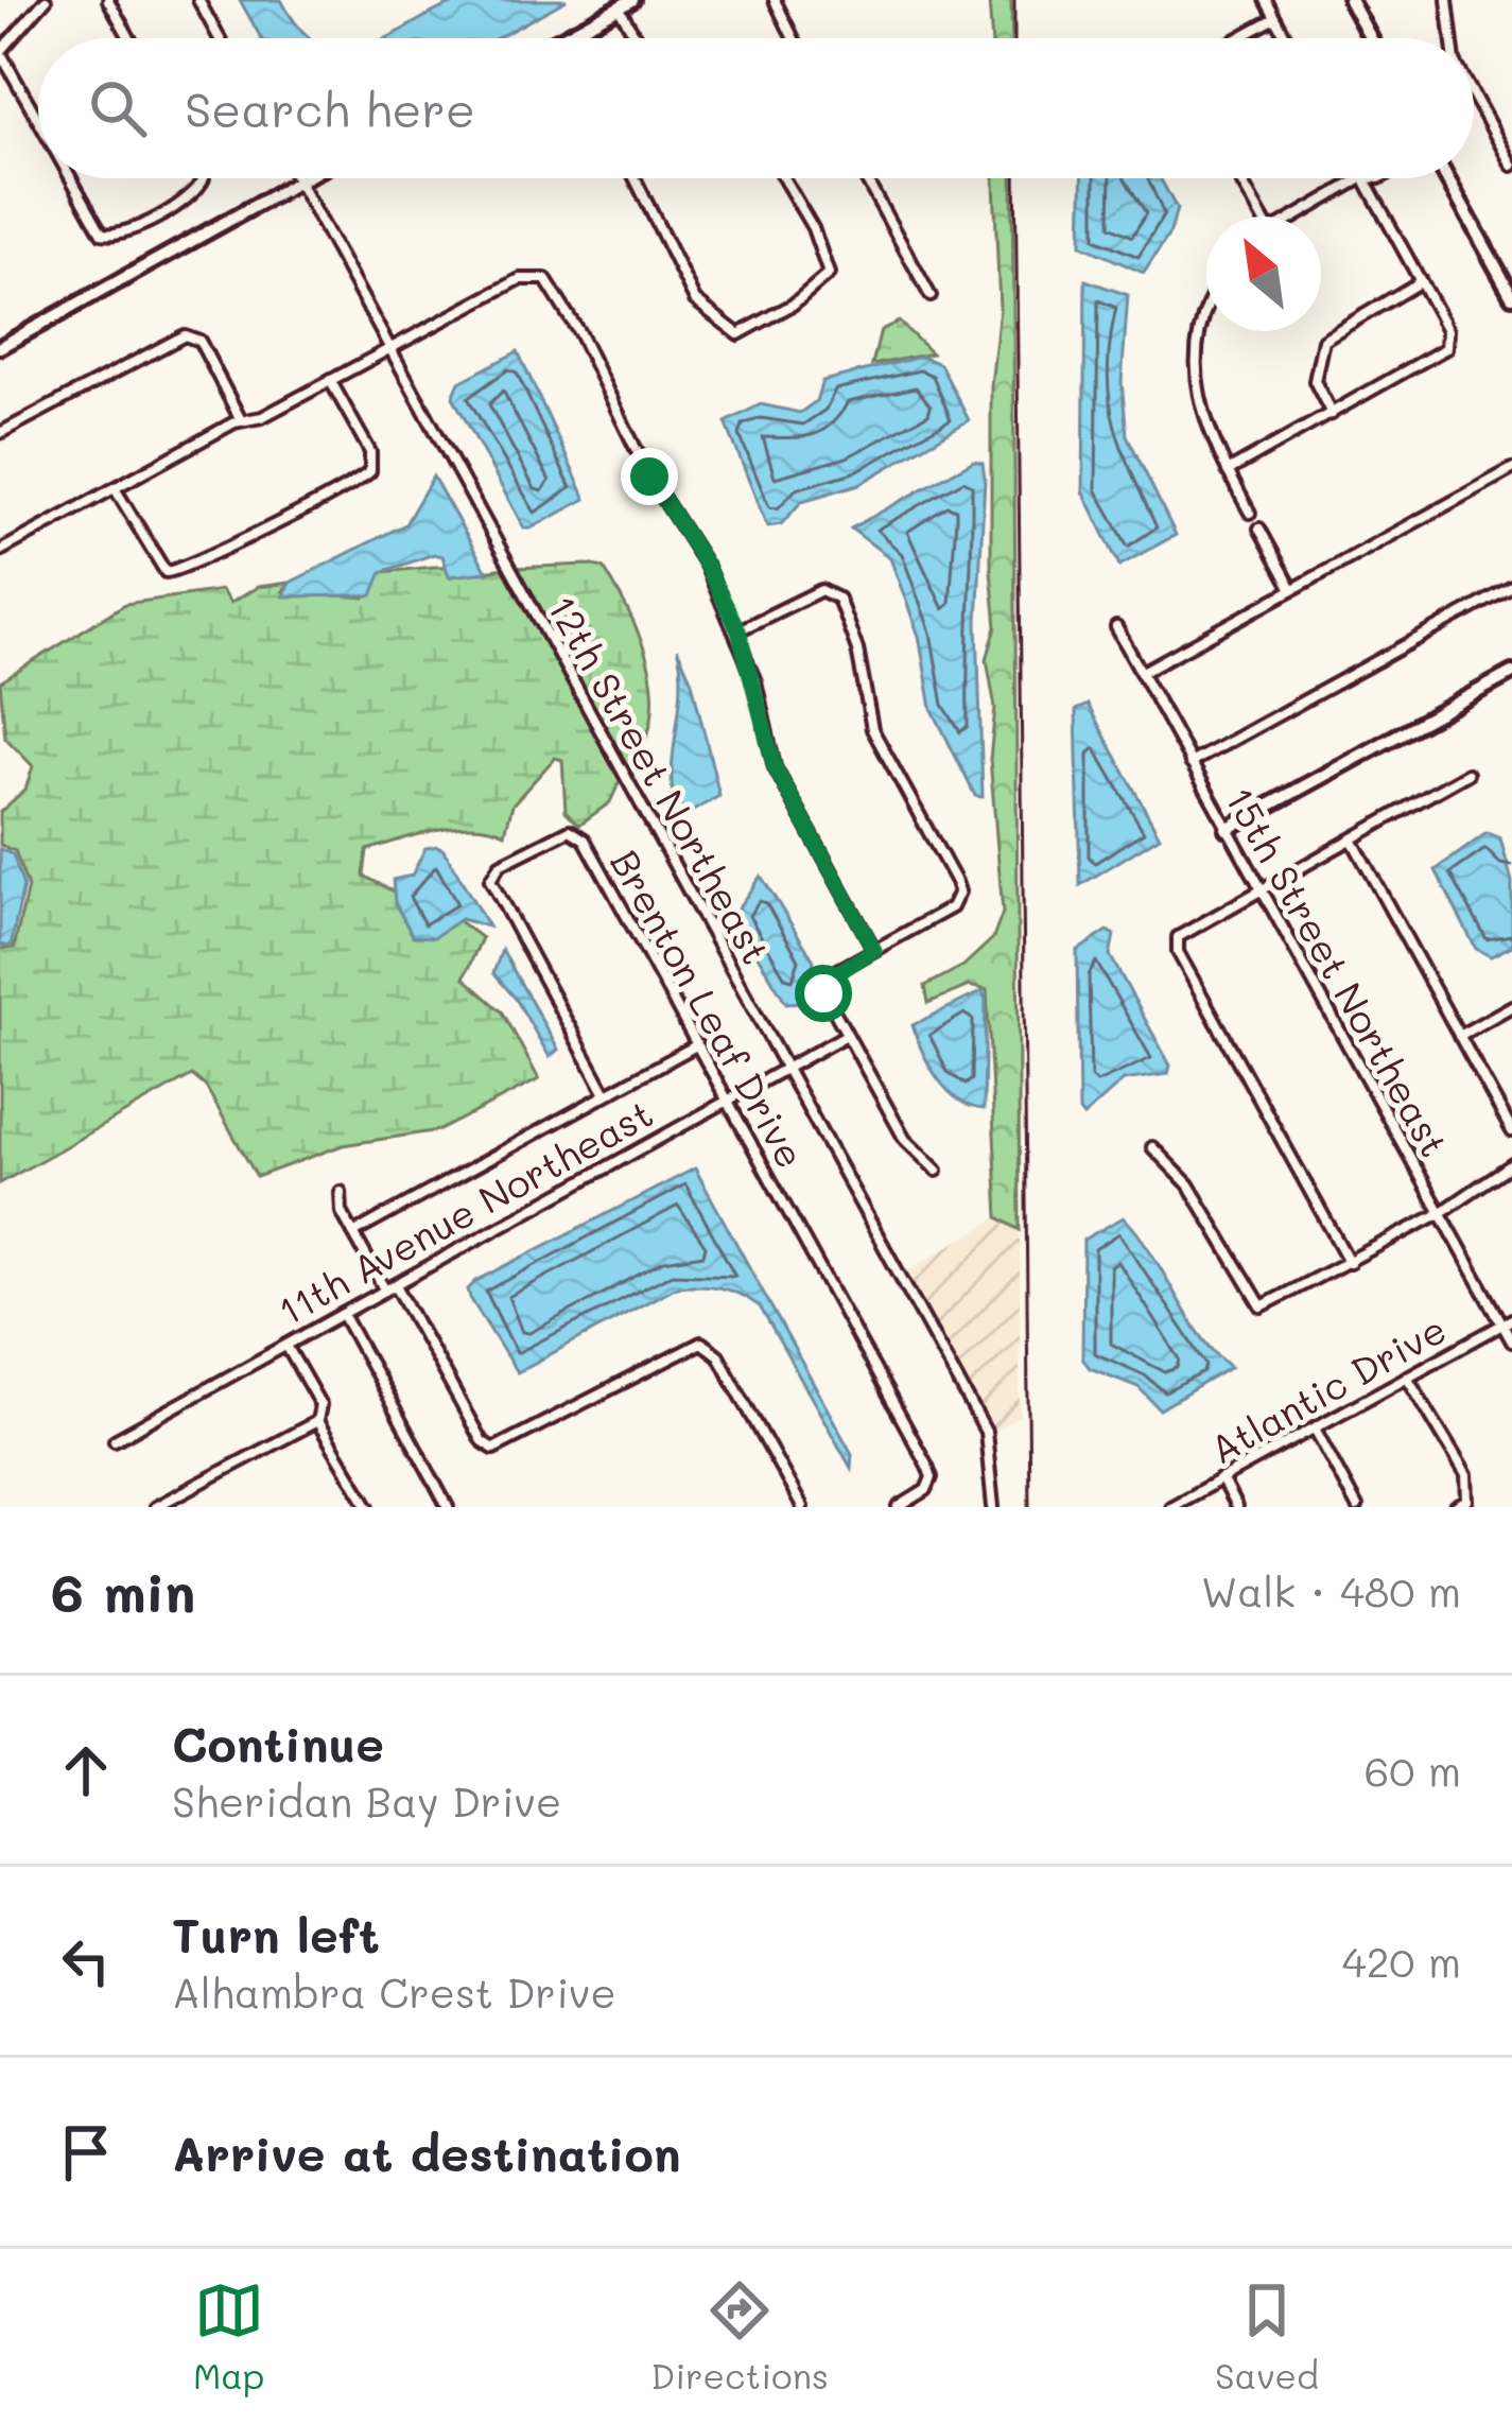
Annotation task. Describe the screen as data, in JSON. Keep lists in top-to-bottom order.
{
  "streets": {
    "street": [
      "12th Street Northeast",
      "15th Street Northeast",
      "Brenton Leaf Drive",
      "11th Avenue Northeast",
      "Atlantic Drive"
    ]
  },
  "crossings": [
    ["12th Street Northeast", "11th Avenue Northeast"],
    ["15th Street Northeast", "Atlantic Drive"],
    ["Brenton Leaf Drive", "11th Avenue Northeast"]
  ],
  "north": "top left",
  "page": {
    "search": "Search here",
    "heading": ["6 min", "Walk · 480 m"],
    "list": [
      ["Continue", "Sheridan Bay Drive", "60 m"],
      ["Turn left", "Alhambra Crest Drive", "420 m"],
      "Arrive at destination"
    ],
    "nav": ["Map", "Directions", "Saved"]
  }
}
